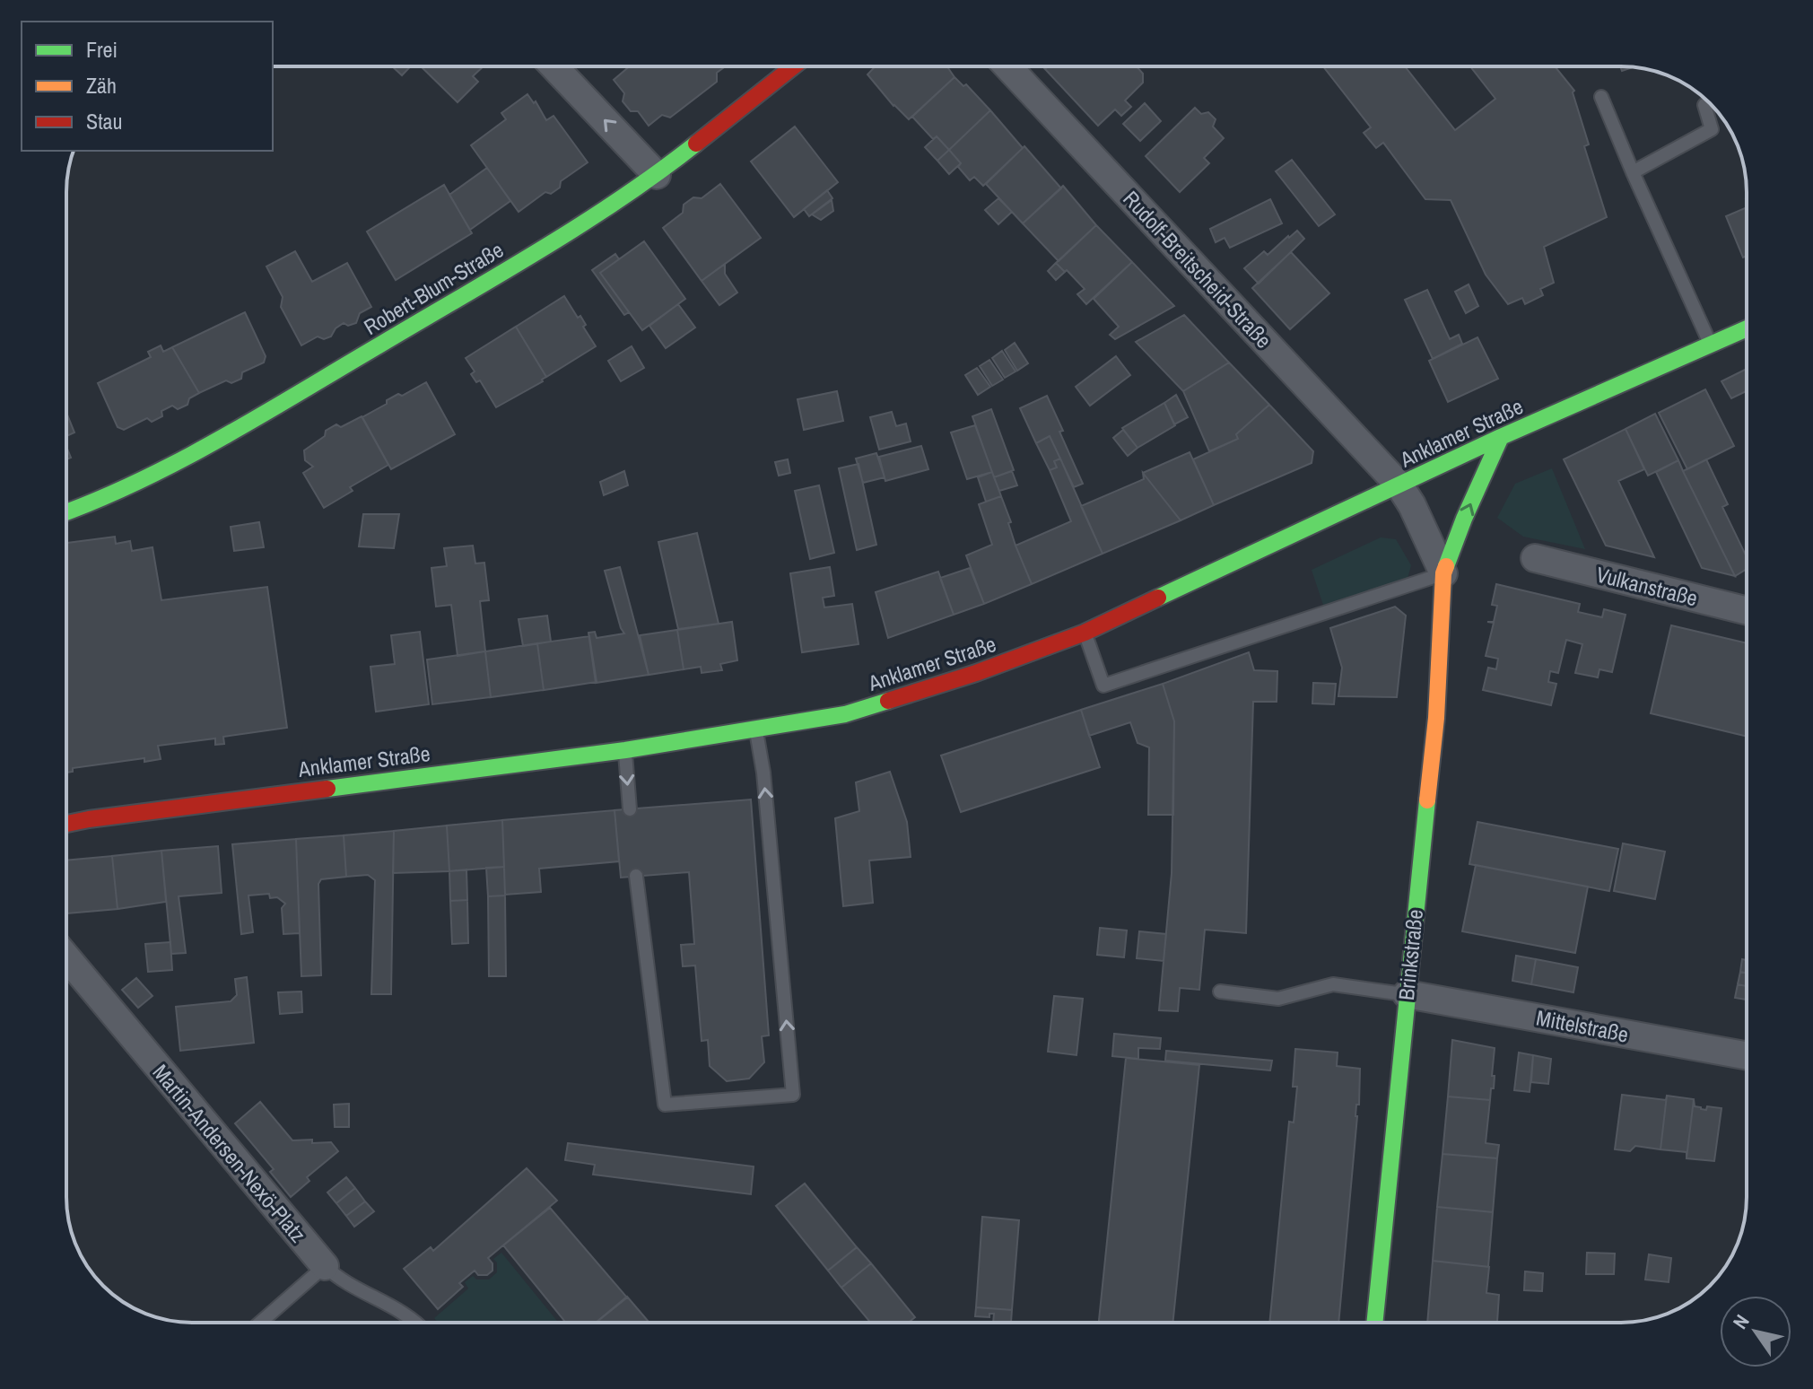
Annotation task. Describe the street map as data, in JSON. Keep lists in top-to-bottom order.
{
  "streets": {
    "street": [
      "Rudolf-Breitscheid-Straße",
      "Robert-Blum-Straße",
      "Anklamer Straße",
      "Vulkanstraße",
      "Brinkstraße",
      "Mittelstraße",
      "Martin-Andersen-Nexö-Platz"
    ]
  },
  "crossings": [
    ["Rudolf-Breitscheid-Straße", "Anklamer Straße"],
    ["Rudolf-Breitscheid-Straße", "Brinkstraße"],
    ["Anklamer Straße", "Brinkstraße"],
    ["Brinkstraße", "Mittelstraße"]
  ],
  "legend": ["Frei", "Zäh", "Stau"],
  "north": "top left"
}
